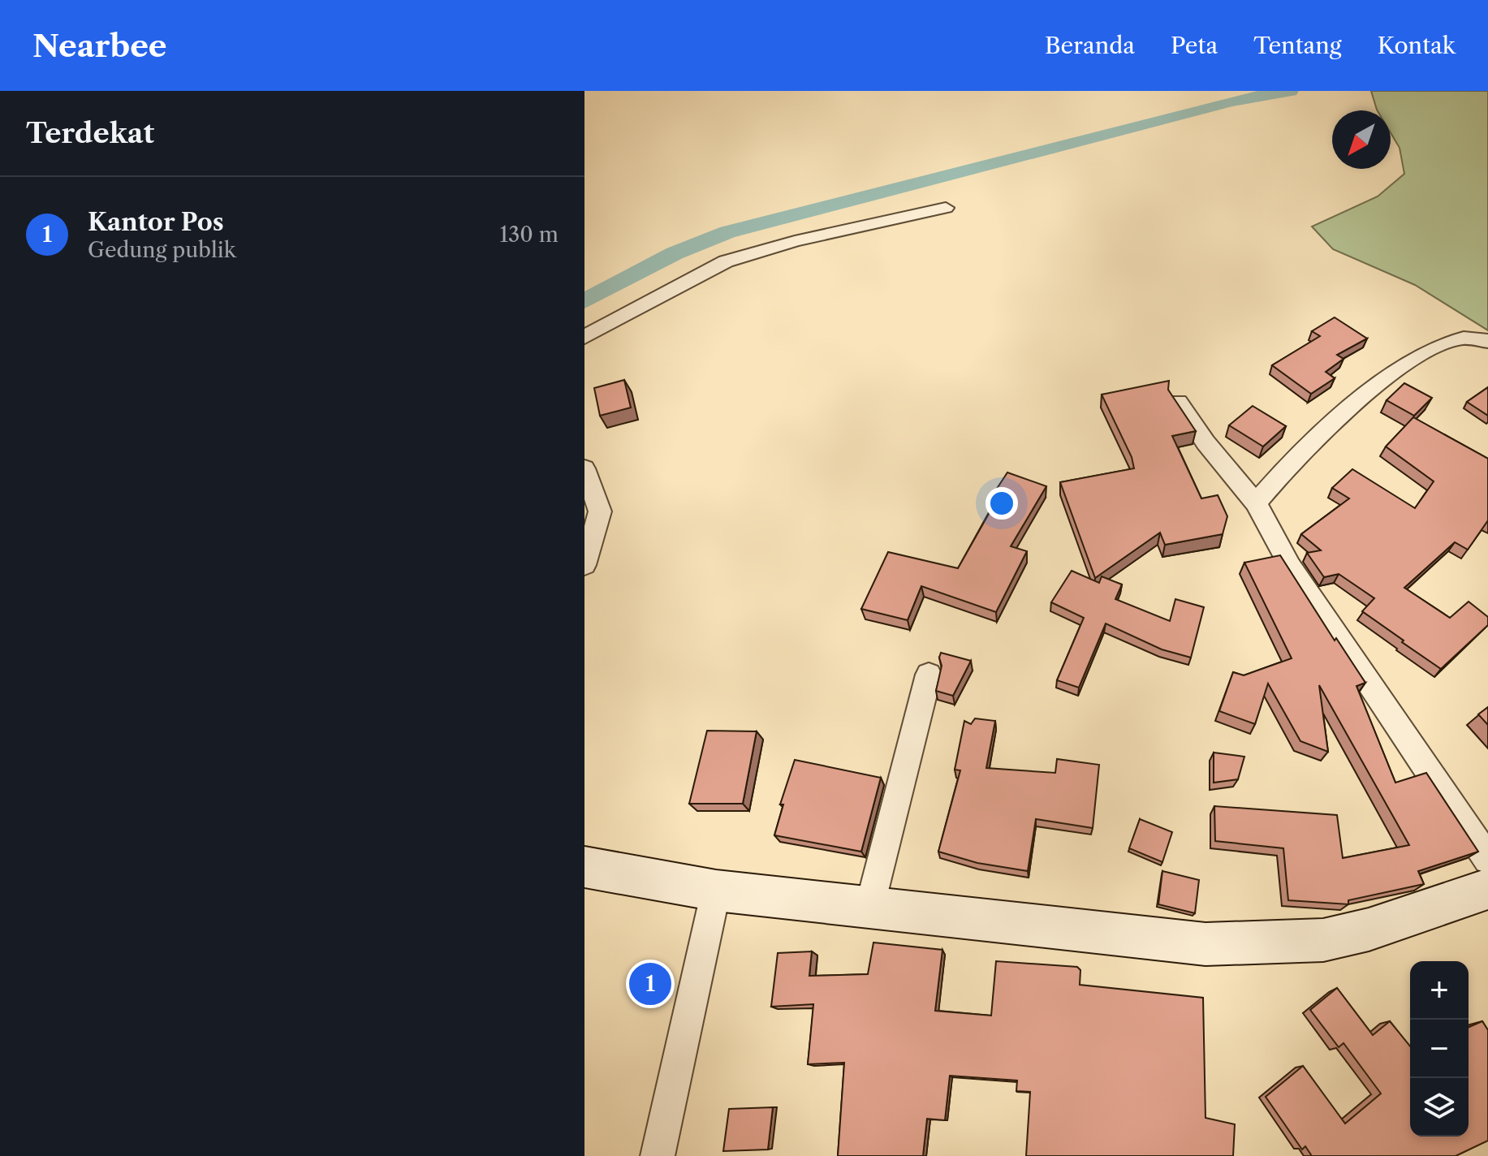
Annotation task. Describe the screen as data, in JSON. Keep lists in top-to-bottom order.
{
  "north": "bottom left",
  "page": {
    "header": "Nearbee",
    "nav": [
      "Beranda",
      "Peta",
      "Tentang",
      "Kontak"
    ],
    "heading": "Terdekat",
    "list": [
      {
        "mark": "1",
        "name": "Kantor Pos",
        "note": "Gedung publik",
        "value": "130 m"
      }
    ],
    "pins": "1",
    "map_buttons": ["+", "−"]
  }
}
